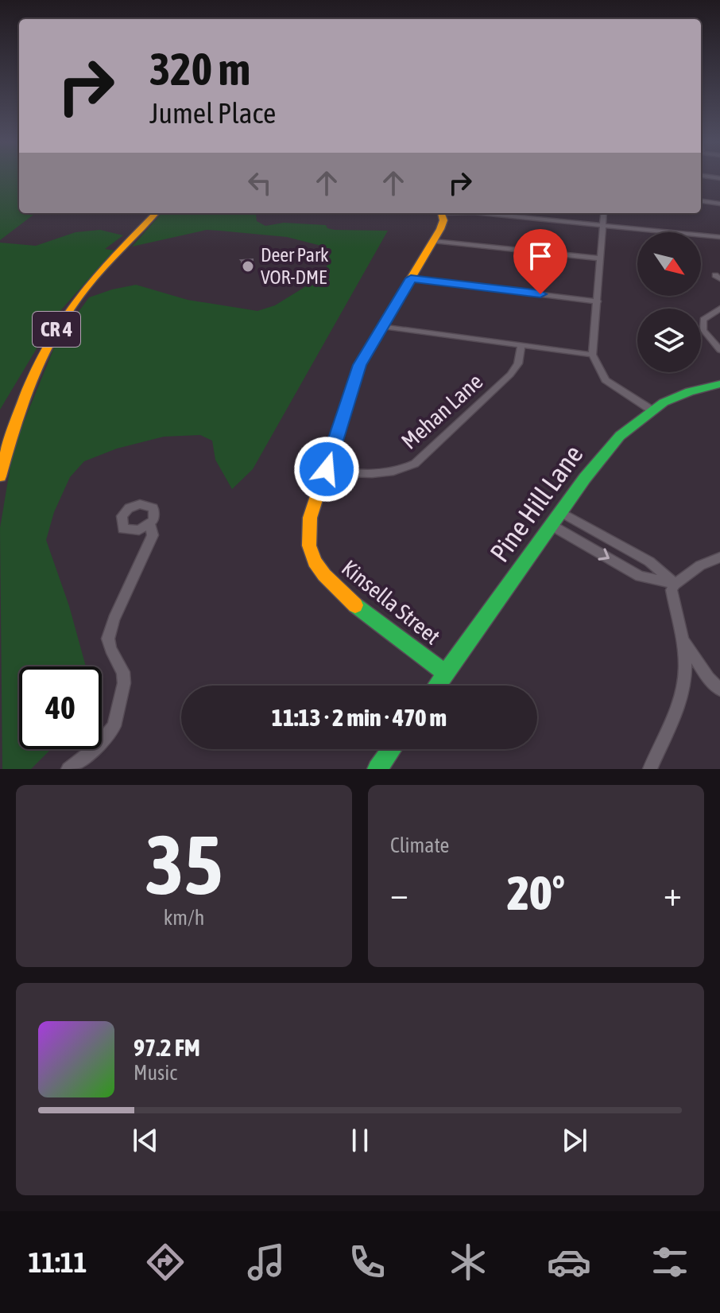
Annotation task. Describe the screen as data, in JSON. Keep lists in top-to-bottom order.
{
  "streets": {
    "street": [
      "CR 4",
      "Mehan Lane",
      "Pine Hill Lane",
      "Kinsella Street"
    ]
  },
  "crossings": [
    ["Mehan Lane", "Kinsella Street"],
    ["Pine Hill Lane", "Kinsella Street"]
  ],
  "places": ["Deer Park VOR-DME"],
  "north": "bottom right",
  "page": {
    "turn": ["320 m", "Jumel Place"],
    "limit": "40",
    "trip": "11:13 · 2 min · 470 m",
    "tile": [
      ["35", "km/h"],
      "Climate"
    ],
    "heat": ["−", "20°", "+"],
    "song": ["97.2 FM", "Music"],
    "tabs": "11:11"
  }
}
